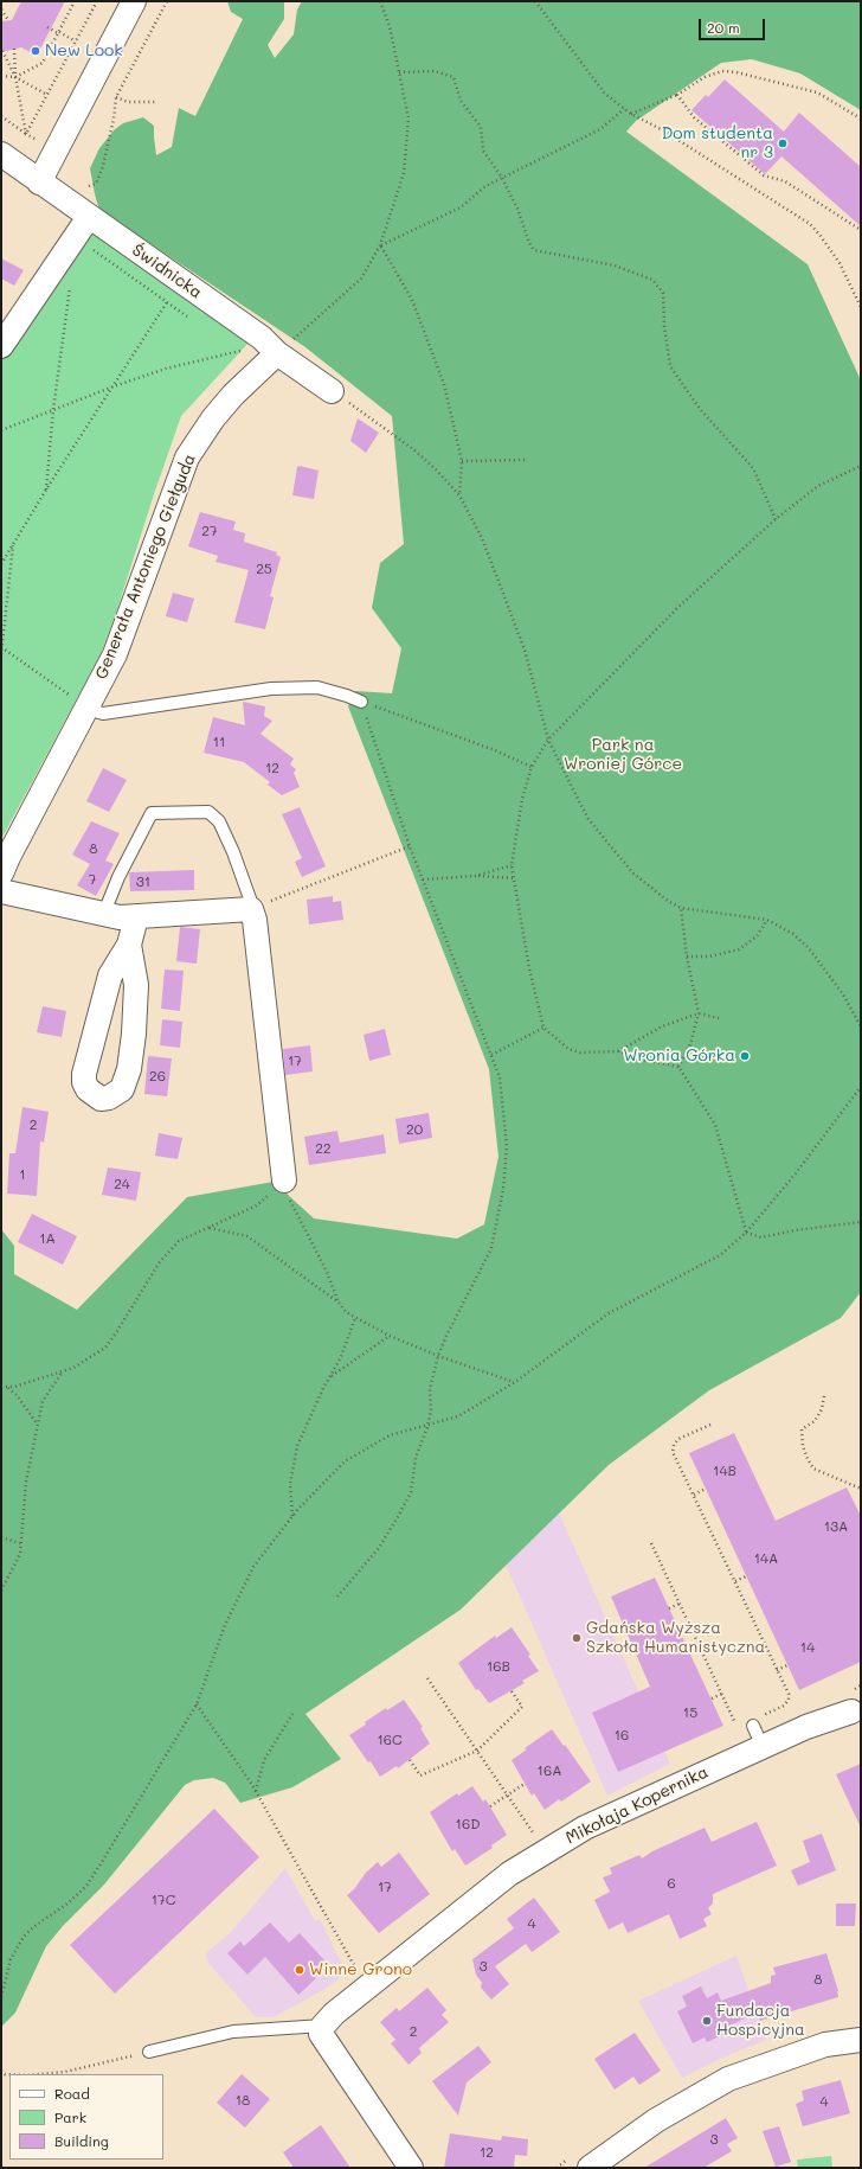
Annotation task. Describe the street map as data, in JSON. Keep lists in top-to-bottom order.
{
  "streets": {
    "street": ["Świdnicka", "Generała Antoniego Giełguda", "Mikołaja Kopernika"]
  },
  "crossings": [
    ["Świdnicka", "Generała Antoniego Giełguda"]
  ],
  "parks": ["Park na Wroniej Górce"],
  "places": [
    "New Look",
    "Dom studenta nr 3",
    "Wronia Górka",
    "Gdańska Wyższa Szkoła Humanistyczna",
    "Winne Grono",
    "Fundacja Hospicyjna"
  ],
  "house_numbers": [
    "27",
    "25",
    "11",
    "12",
    "8",
    "7",
    "31",
    "17",
    "26",
    "2",
    "20",
    "22",
    "1",
    "24",
    "1A",
    "14B",
    "13A",
    "14A",
    "14",
    "16B",
    "15",
    "16",
    "16C",
    "16A",
    "16D",
    "6",
    "17",
    "17C",
    "4",
    "3",
    "8",
    "2",
    "18",
    "4",
    "3",
    "12"
  ],
  "legend": ["Road", "Park", "Building"],
  "scale_bar": "20 m"
}
